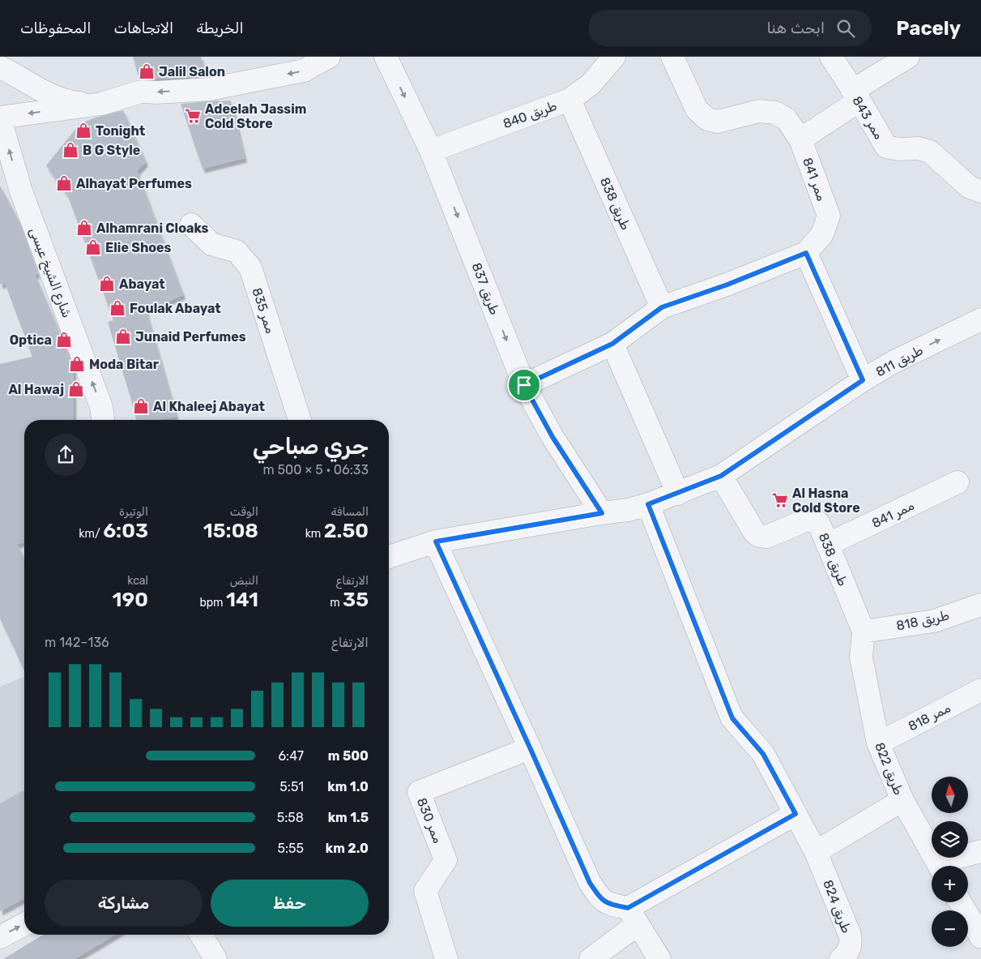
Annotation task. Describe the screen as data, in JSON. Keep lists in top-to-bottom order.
{
  "streets": {
    "street": [
      "طريق 840",
      "ممر 843",
      "ممر 841",
      "طريق 838",
      "شارع الشيخ عيسى",
      "طريق 837",
      "ممر 835",
      "طريق 811",
      "طريق 818",
      "ممر 818",
      "طريق 822",
      "ممر 830",
      "طريق 824"
    ]
  },
  "crossings": [
    ["طريق 840", "طريق 838"],
    ["طريق 840", "طريق 837"],
    ["ممر 841", "طريق 838"],
    ["طريق 838", "طريق 811"],
    ["طريق 838", "طريق 818"],
    ["طريق 838", "طريق 822"],
    ["طريق 837", "طريق 811"],
    ["طريق 818", "طريق 822"],
    ["ممر 818", "طريق 822"]
  ],
  "one_way": ["شارع الشيخ عيسى", "طريق 837"],
  "places": {
    "shop": [
      "Jalil Salon",
      "Tonight",
      "B G Style",
      "Alhayat Perfumes",
      "Alhamrani Cloaks",
      "Elie Shoes",
      "Abayat",
      "Foulak Abayat",
      "Junaid Perfumes",
      "Optica",
      "Moda Bitar",
      "Al Hawaj",
      "Al Khaleej Abayat"
    ],
    "supermarket": ["Adeelah Jassim Cold Store", "Al Hasna Cold Store"]
  },
  "north": "top",
  "page": {
    "header": "Pacely",
    "search": "ابحث هنا",
    "nav": ["الخريطة", "الاتجاهات", "المحفوظات"],
    "heading": ["جري صباحي", "06:33 · 5 × 500 m"],
    "stats": [
      ["المسافة", "2.50 km"],
      ["الوقت", "15:08"],
      ["الوتيرة", "6:03 /km"],
      ["الارتفاع", "35 m"],
      ["النبض", "141 bpm"],
      ["kcal", "190"]
    ],
    "chart": ["الارتفاع", "136–142 m"],
    "list": [
      {
        "name": "500 m",
        "note": "6:47"
      },
      {
        "name": "1.0 km",
        "note": "5:51"
      },
      {
        "name": "1.5 km",
        "note": "5:58"
      },
      {
        "name": "2.0 km",
        "note": "5:55"
      }
    ],
    "map_buttons": ["+", "−"],
    "buttons": ["حفظ", "مشاركة"]
  }
}
